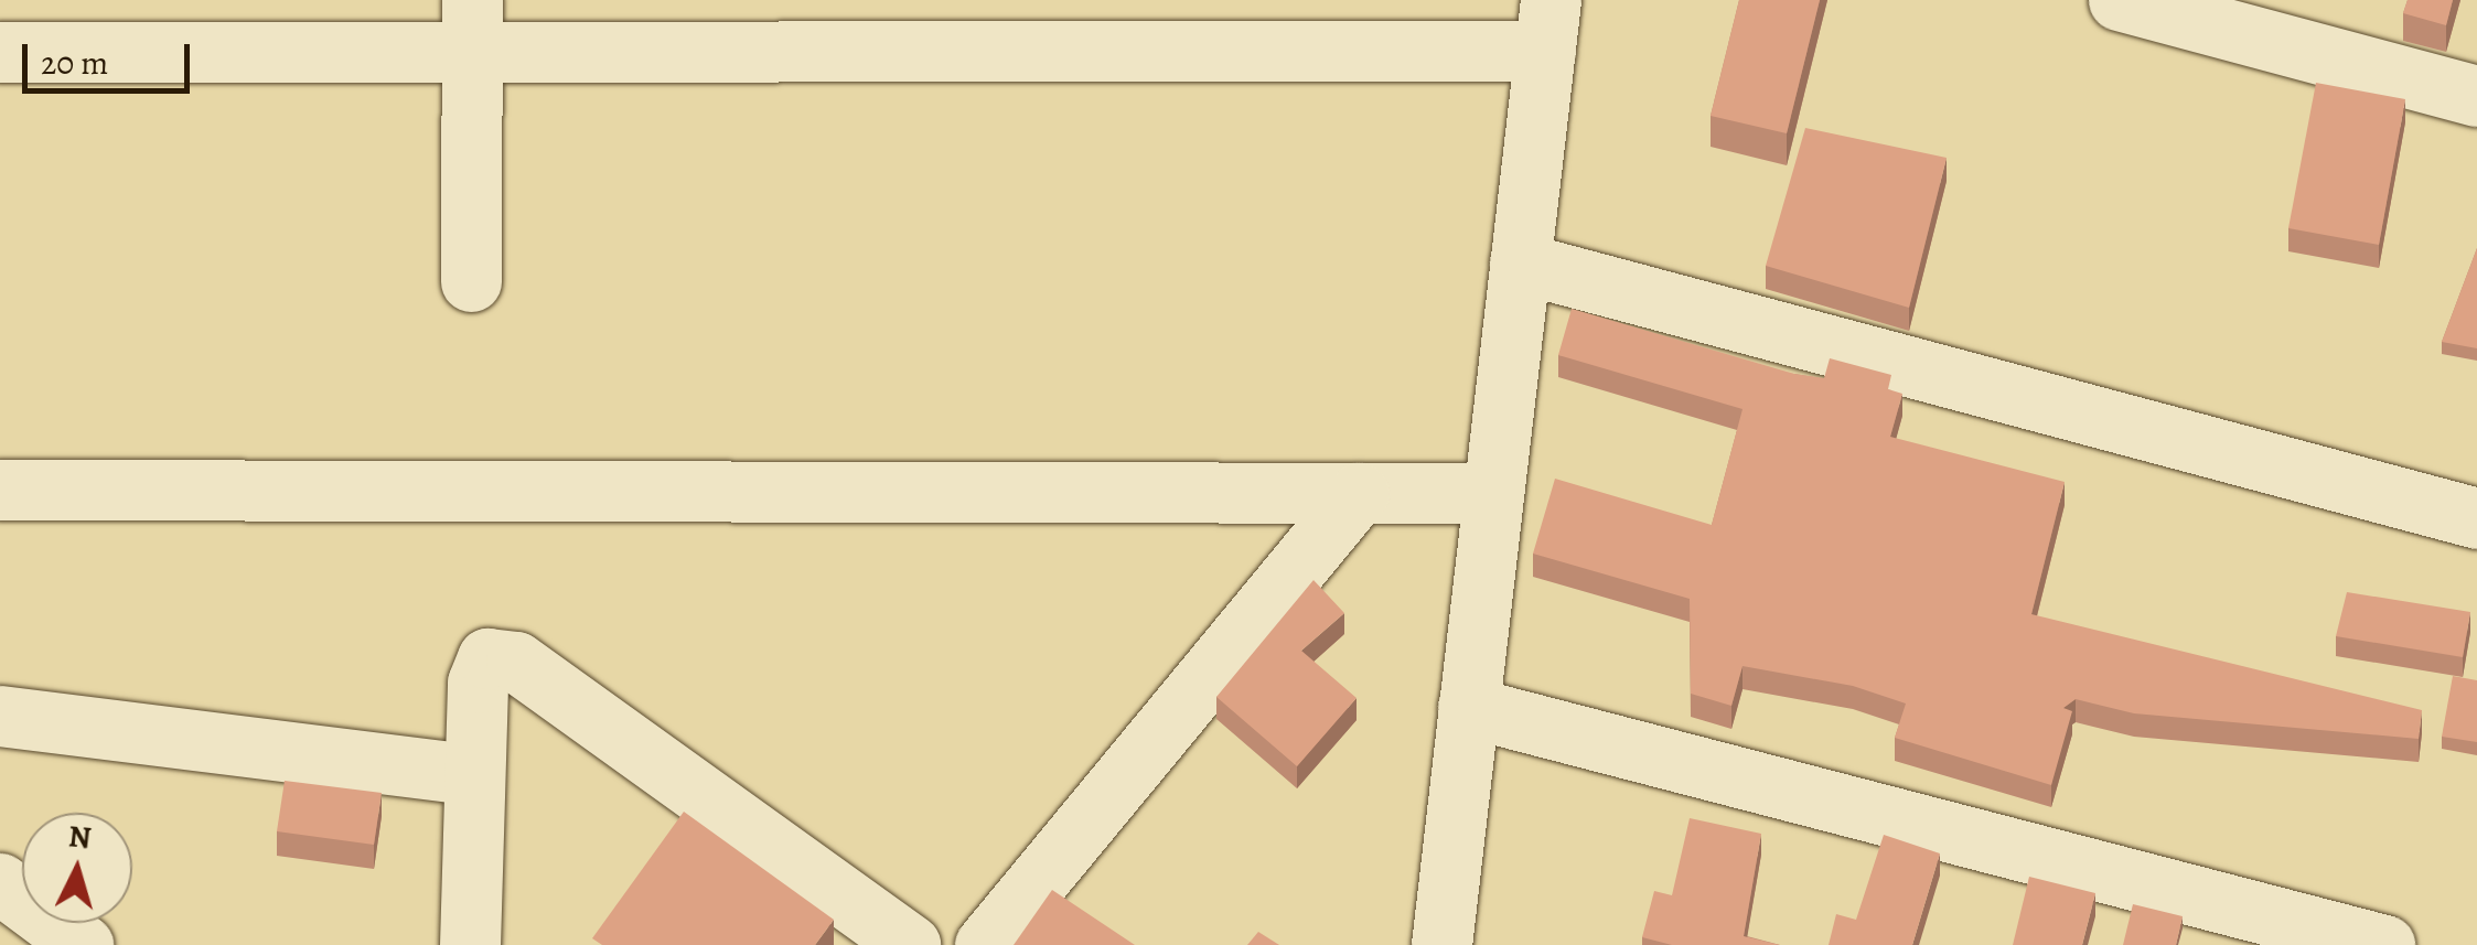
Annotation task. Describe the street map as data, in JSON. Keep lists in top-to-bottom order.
{
  "scale_bar": "20 m",
  "north": "top"
}
